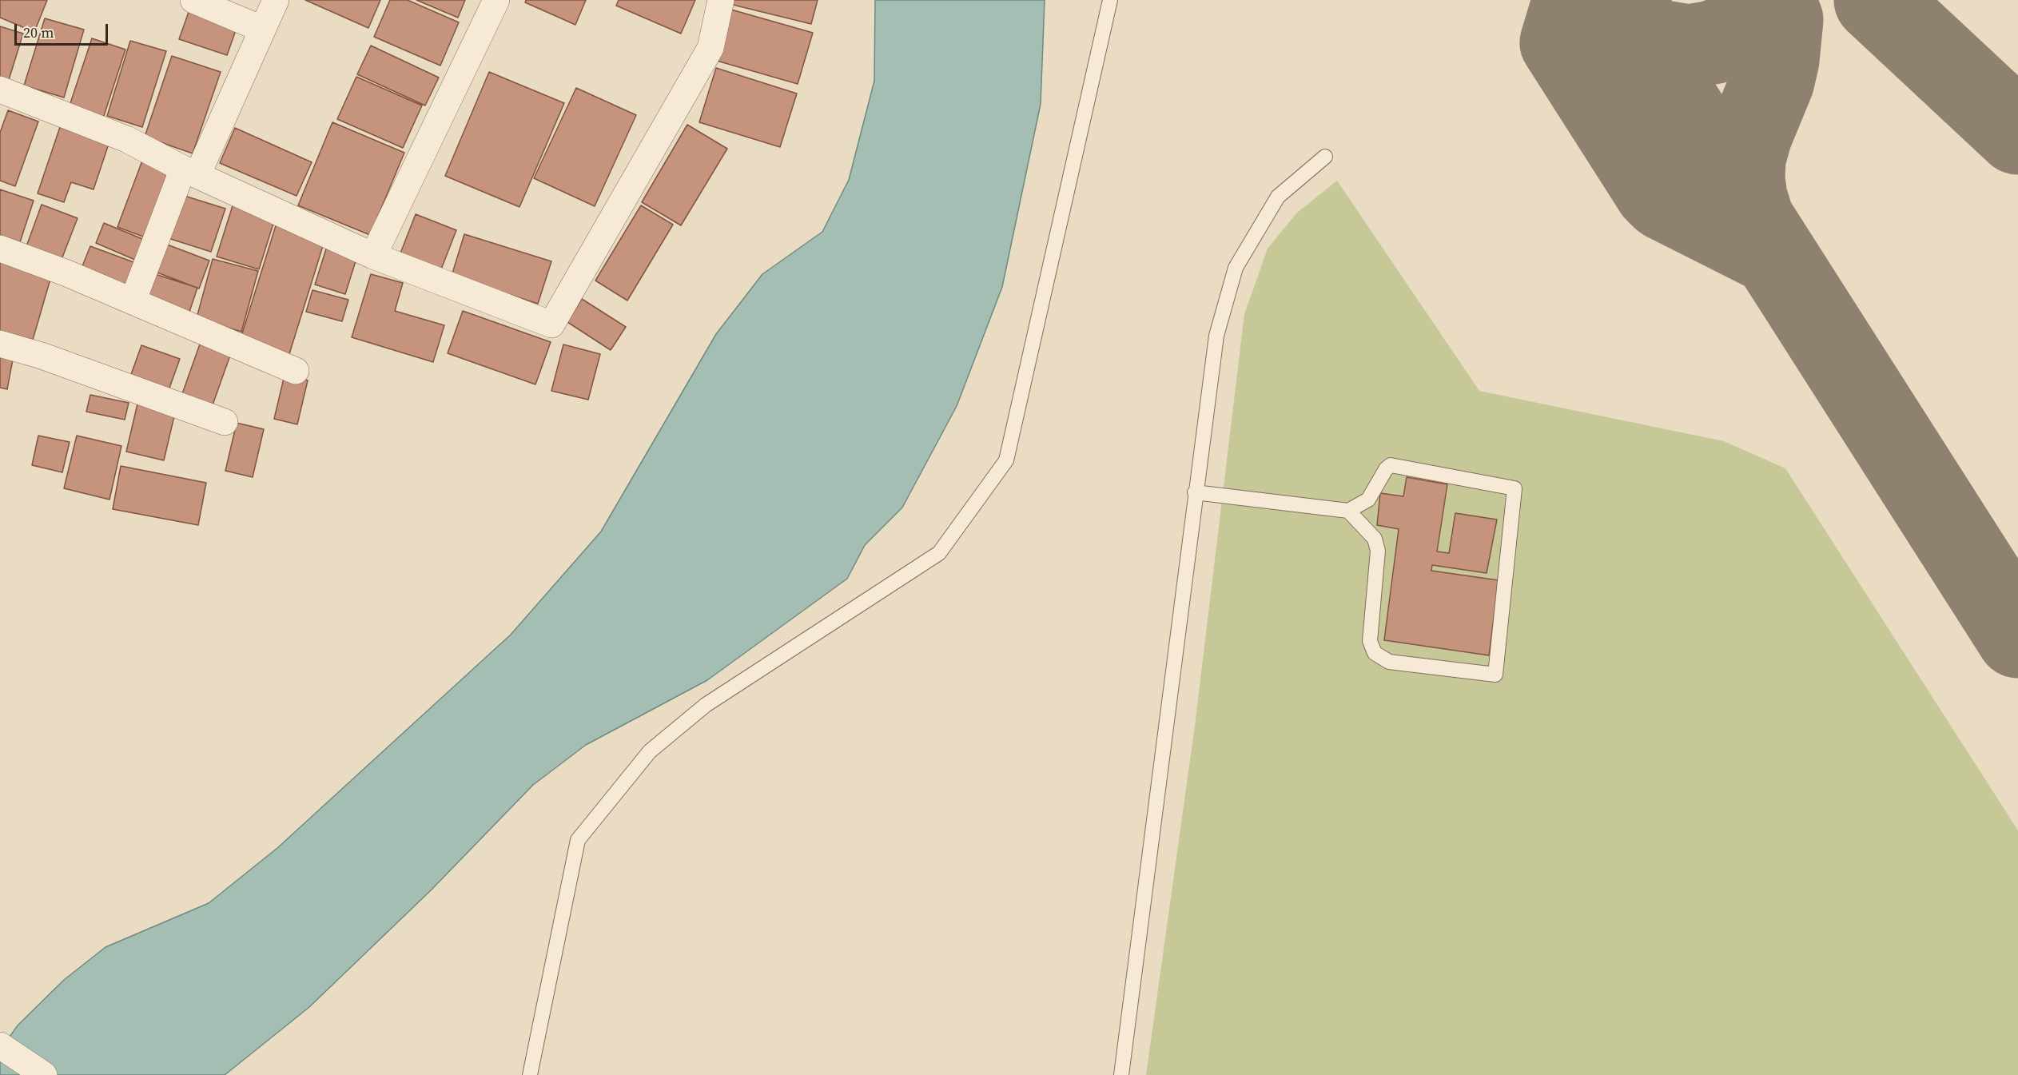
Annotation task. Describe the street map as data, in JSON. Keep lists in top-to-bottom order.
{
  "scale_bar": "20 m"
}
